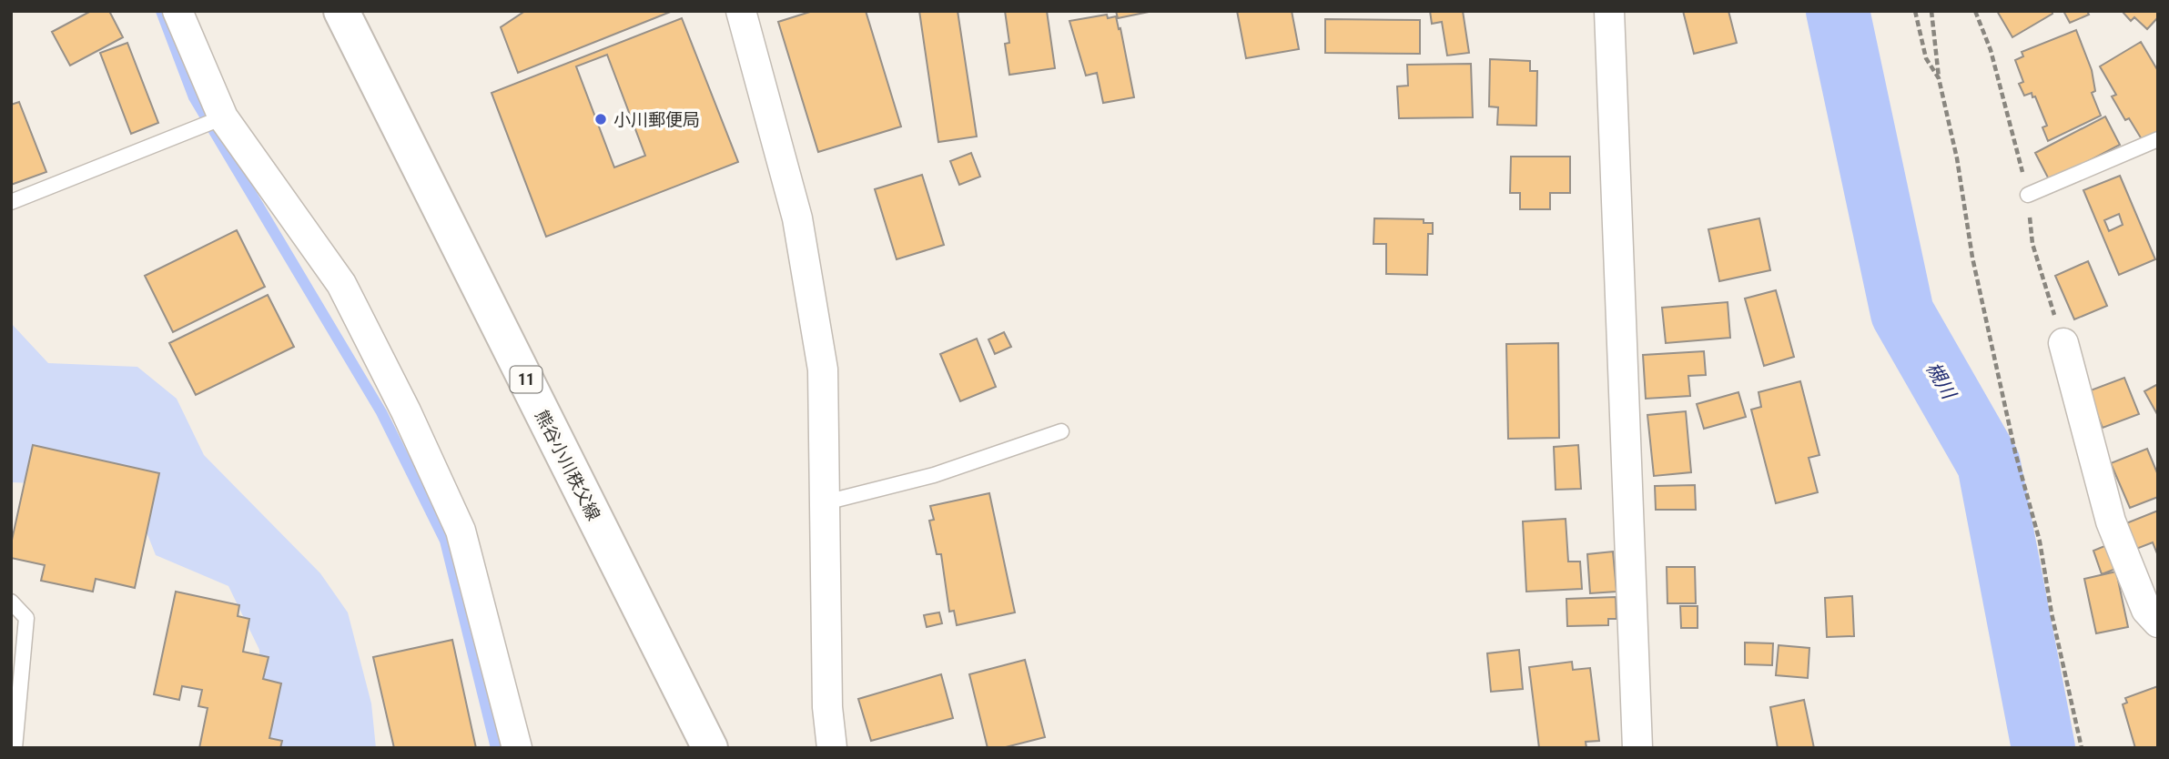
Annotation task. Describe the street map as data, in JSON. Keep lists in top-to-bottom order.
{
  "streets": {
    "main road": ["11", "熊谷小川秩父線"]
  },
  "water": ["槻川"],
  "places": ["小川郵便局"]
}
